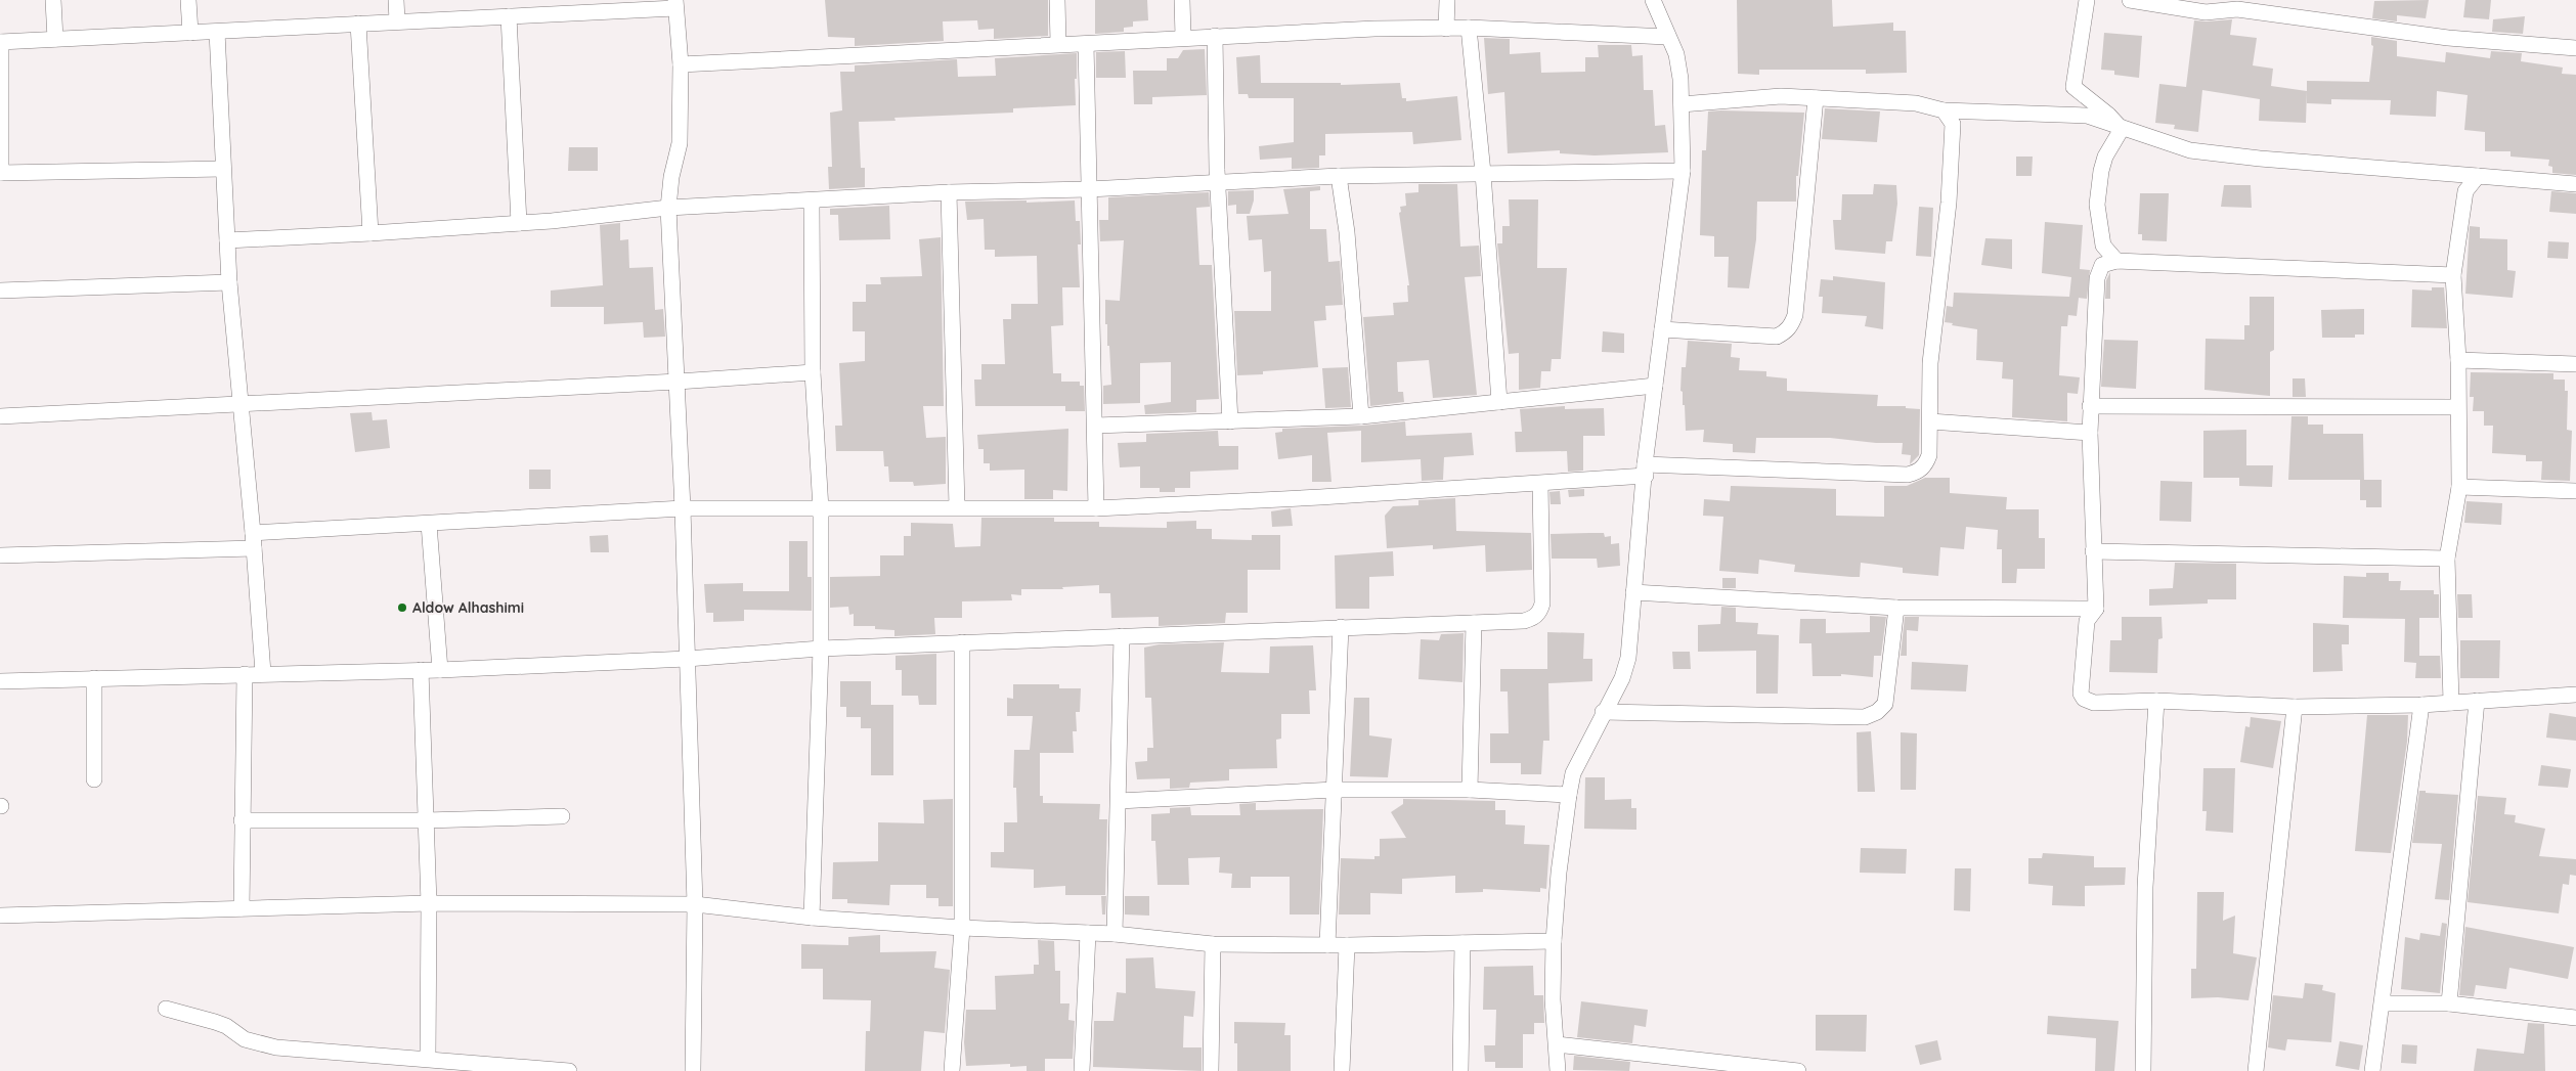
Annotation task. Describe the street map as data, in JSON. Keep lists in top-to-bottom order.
{
  "places": ["Aldow Alhashimi"]
}
